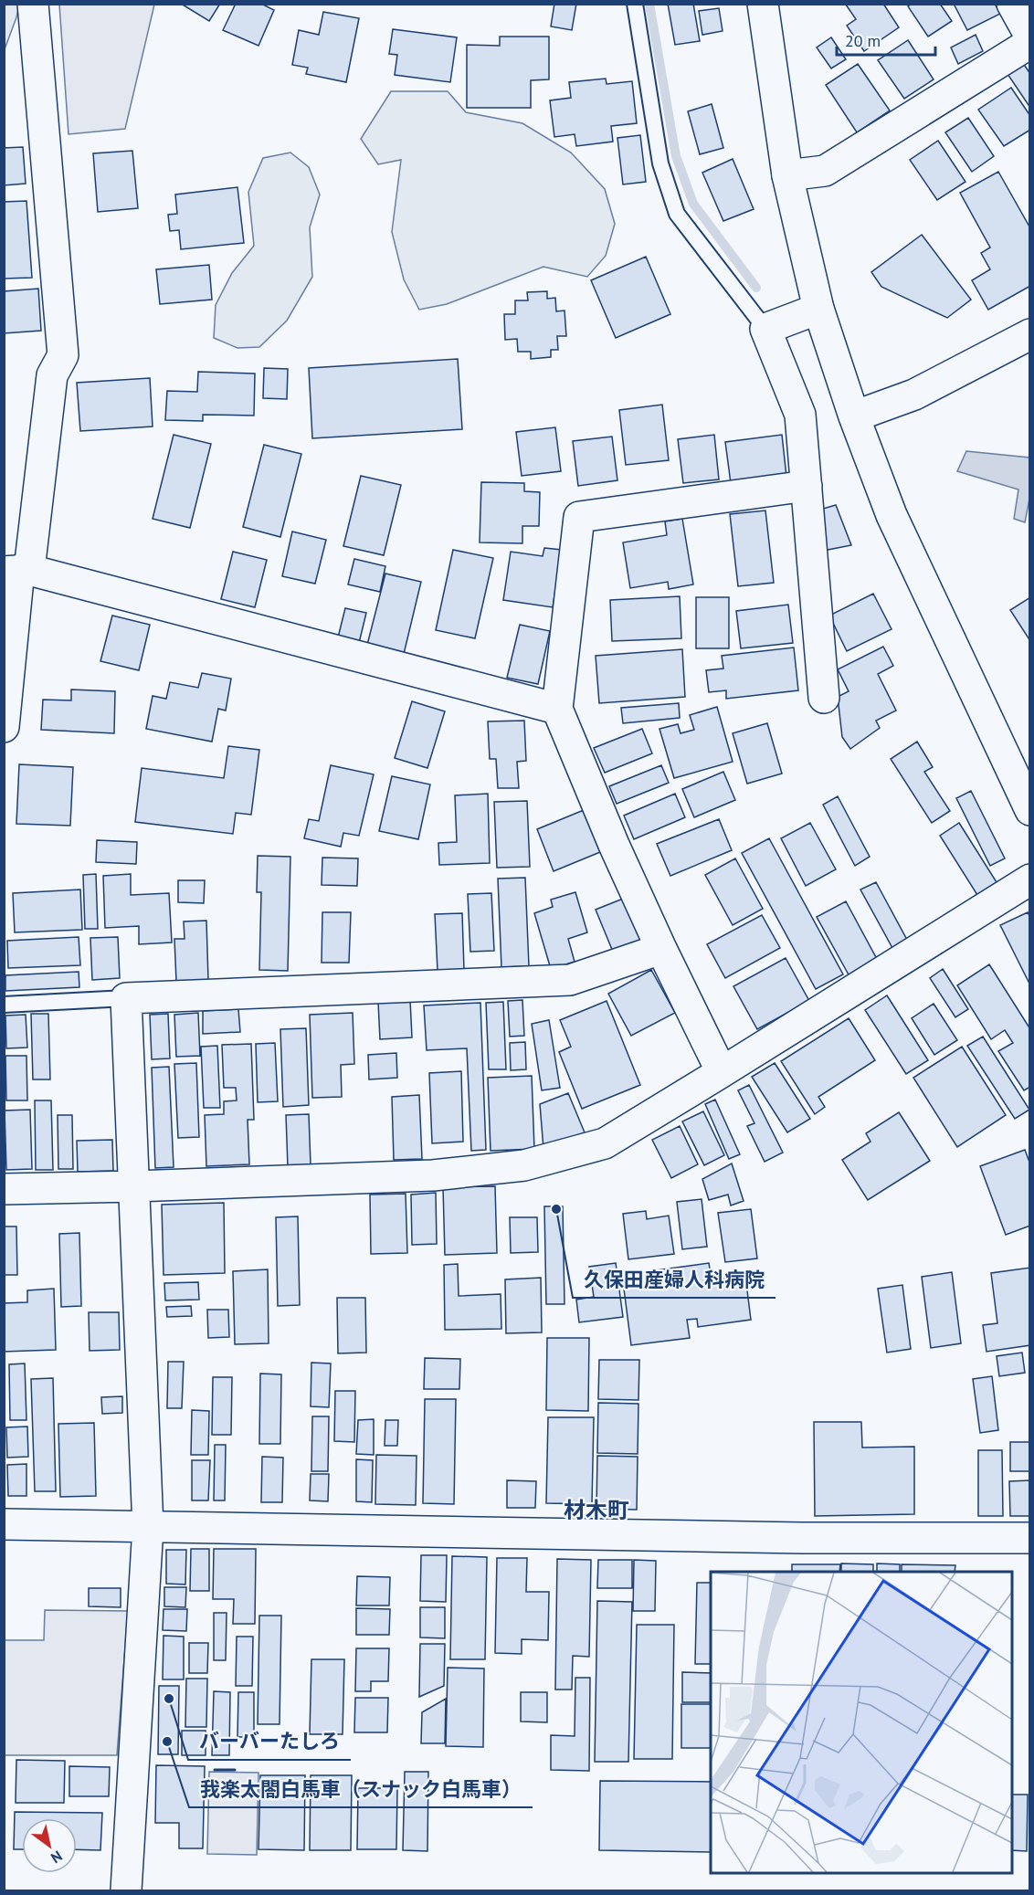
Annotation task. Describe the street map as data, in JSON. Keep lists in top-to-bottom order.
{
  "districts": ["材木町"],
  "places": ["久保田産婦人科病院", "バーバーたしろ", "我楽太閤白馬車（スナック白馬車）"],
  "scale_bar": "20 m",
  "north": "bottom right"
}
